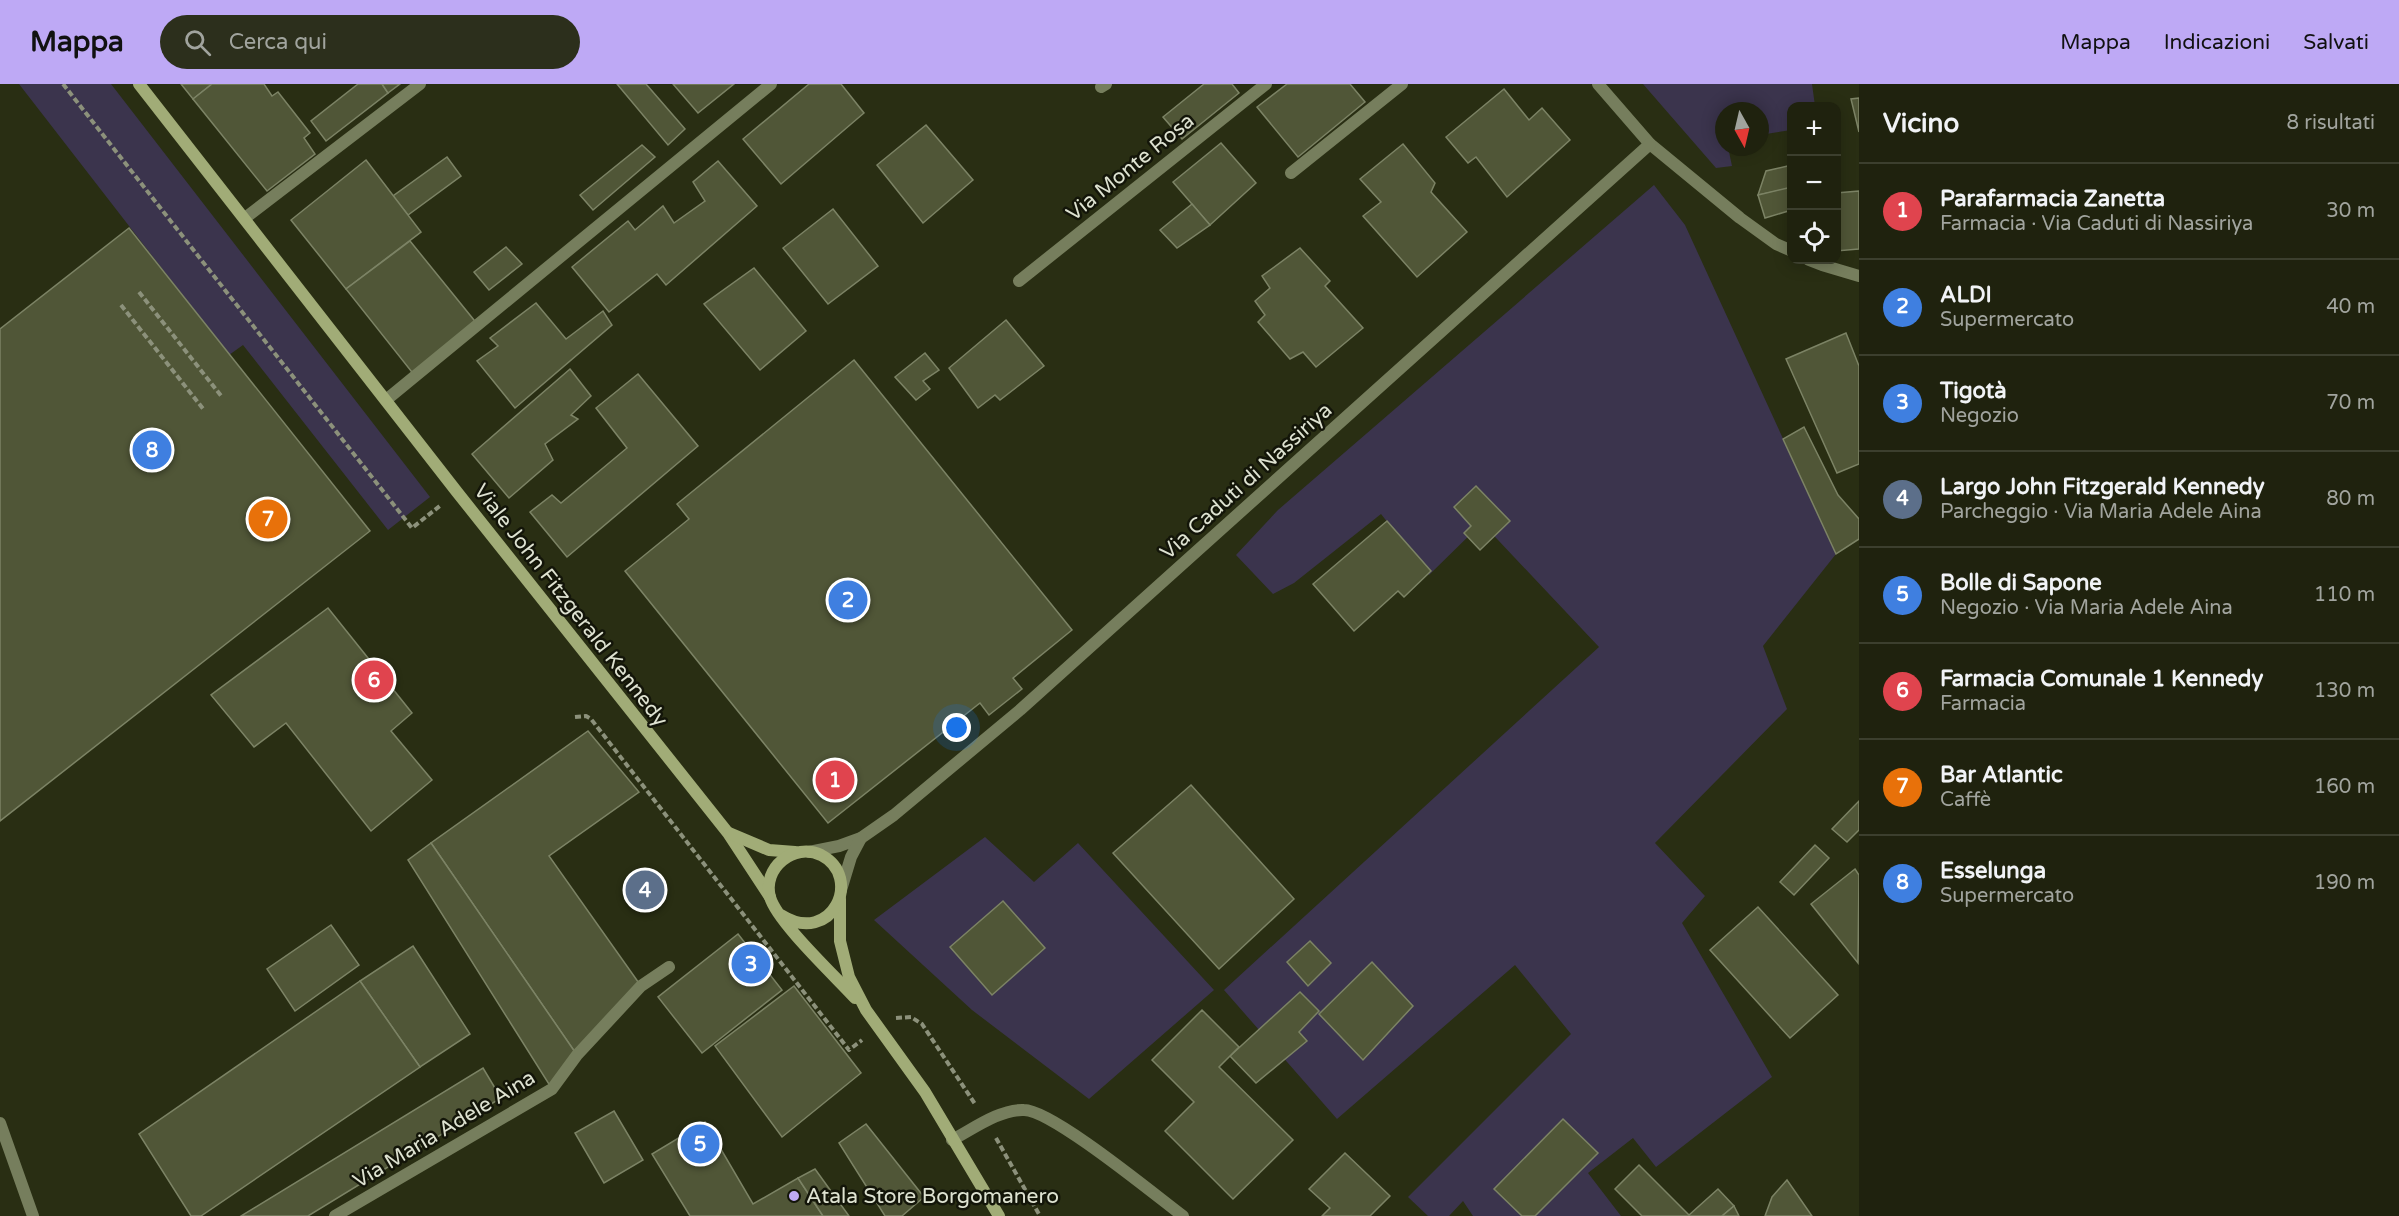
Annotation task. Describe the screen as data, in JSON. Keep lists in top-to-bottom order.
{
  "streets": {
    "main road": ["Viale John Fitzgerald Kennedy"],
    "street": ["Via Monte Rosa", "Via Caduti di Nassiriya", "Via Maria Adele Aina"]
  },
  "crossings": [
    ["Via Caduti di Nassiriya", "Viale John Fitzgerald Kennedy"]
  ],
  "places": ["Atala Store Borgomanero"],
  "north": "bottom",
  "page": {
    "header": "Mappa",
    "search": "Cerca qui",
    "nav": ["Mappa", "Indicazioni", "Salvati"],
    "heading": ["Vicino", "8 risultati"],
    "map_buttons": ["+", "−"],
    "list": [
      {
        "mark": "1",
        "name": "Parafarmacia Zanetta",
        "note": "Farmacia · Via Caduti di Nassiriya",
        "value": "30 m"
      },
      {
        "mark": "2",
        "name": "ALDI",
        "note": "Supermercato",
        "value": "40 m"
      },
      {
        "mark": "3",
        "name": "Tigotà",
        "note": "Negozio",
        "value": "70 m"
      },
      {
        "mark": "4",
        "name": "Largo John Fitzgerald Kennedy",
        "note": "Parcheggio · Via Maria Adele Aina",
        "value": "80 m"
      },
      {
        "mark": "5",
        "name": "Bolle di Sapone",
        "note": "Negozio · Via Maria Adele Aina",
        "value": "110 m"
      },
      {
        "mark": "6",
        "name": "Farmacia Comunale 1 Kennedy",
        "note": "Farmacia",
        "value": "130 m"
      },
      {
        "mark": "7",
        "name": "Bar Atlantic",
        "note": "Caffè",
        "value": "160 m"
      },
      {
        "mark": "8",
        "name": "Esselunga",
        "note": "Supermercato",
        "value": "190 m"
      }
    ],
    "pins": [
      "8",
      "7",
      "2",
      "6",
      "1",
      "4",
      "3",
      "5"
    ]
  }
}
